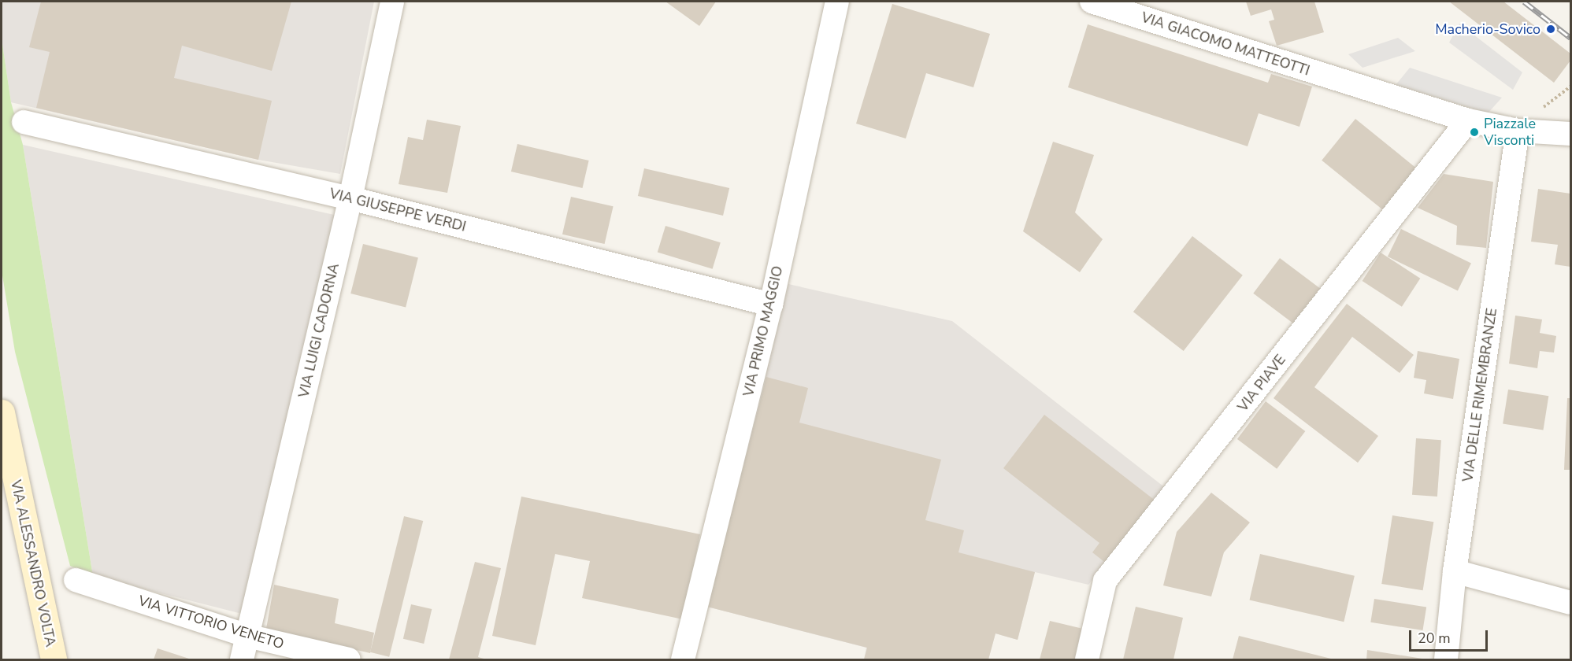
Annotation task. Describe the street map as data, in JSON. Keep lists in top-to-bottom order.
{
  "streets": {
    "main road": ["VIA ALESSANDRO VOLTA"],
    "street": [
      "VIA GIACOMO MATTEOTTI",
      "VIA GIUSEPPE VERDI",
      "VIA LUIGI CADORNA",
      "VIA PRIMO MAGGIO",
      "VIA PIAVE",
      "VIA DELLE RIMEMBRANZE",
      "VIA VITTORIO VENETO"
    ]
  },
  "crossings": [
    ["VIA GIACOMO MATTEOTTI", "VIA PIAVE"],
    ["VIA GIUSEPPE VERDI", "VIA LUIGI CADORNA"],
    ["VIA GIUSEPPE VERDI", "VIA PRIMO MAGGIO"],
    ["VIA LUIGI CADORNA", "VIA VITTORIO VENETO"]
  ],
  "places": ["Macherio-Sovico", "Piazzale Visconti"],
  "scale_bar": "20 m"
}
